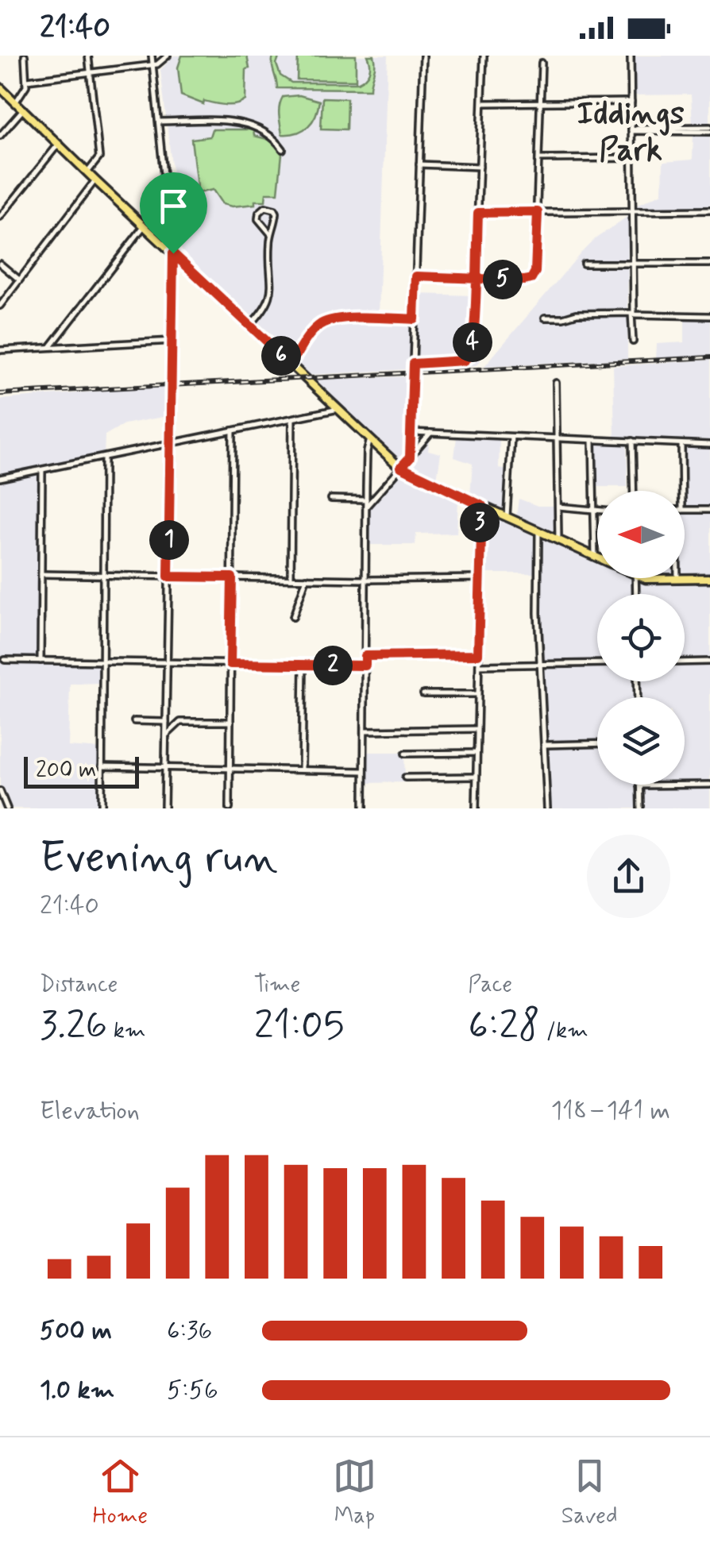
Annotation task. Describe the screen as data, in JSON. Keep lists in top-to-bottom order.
{
  "districts": ["Iddings Park"],
  "scale_bar": "200 m",
  "north": "left",
  "page": {
    "status": "21:40",
    "pins": [
      "5",
      "4",
      "6",
      "3",
      "1",
      "2"
    ],
    "scale": "200 m",
    "heading": ["Evening run", "21:40"],
    "stats": [
      ["Distance", "3.26 km"],
      ["Time", "21:05"],
      ["Pace", "6:28 /km"]
    ],
    "chart": ["Elevation", "118–141 m"],
    "list": [
      {
        "name": "500 m",
        "note": "6:36"
      },
      {
        "name": "1.0 km",
        "note": "5:56"
      }
    ],
    "tabs": ["Home", "Map", "Saved"]
  }
}
